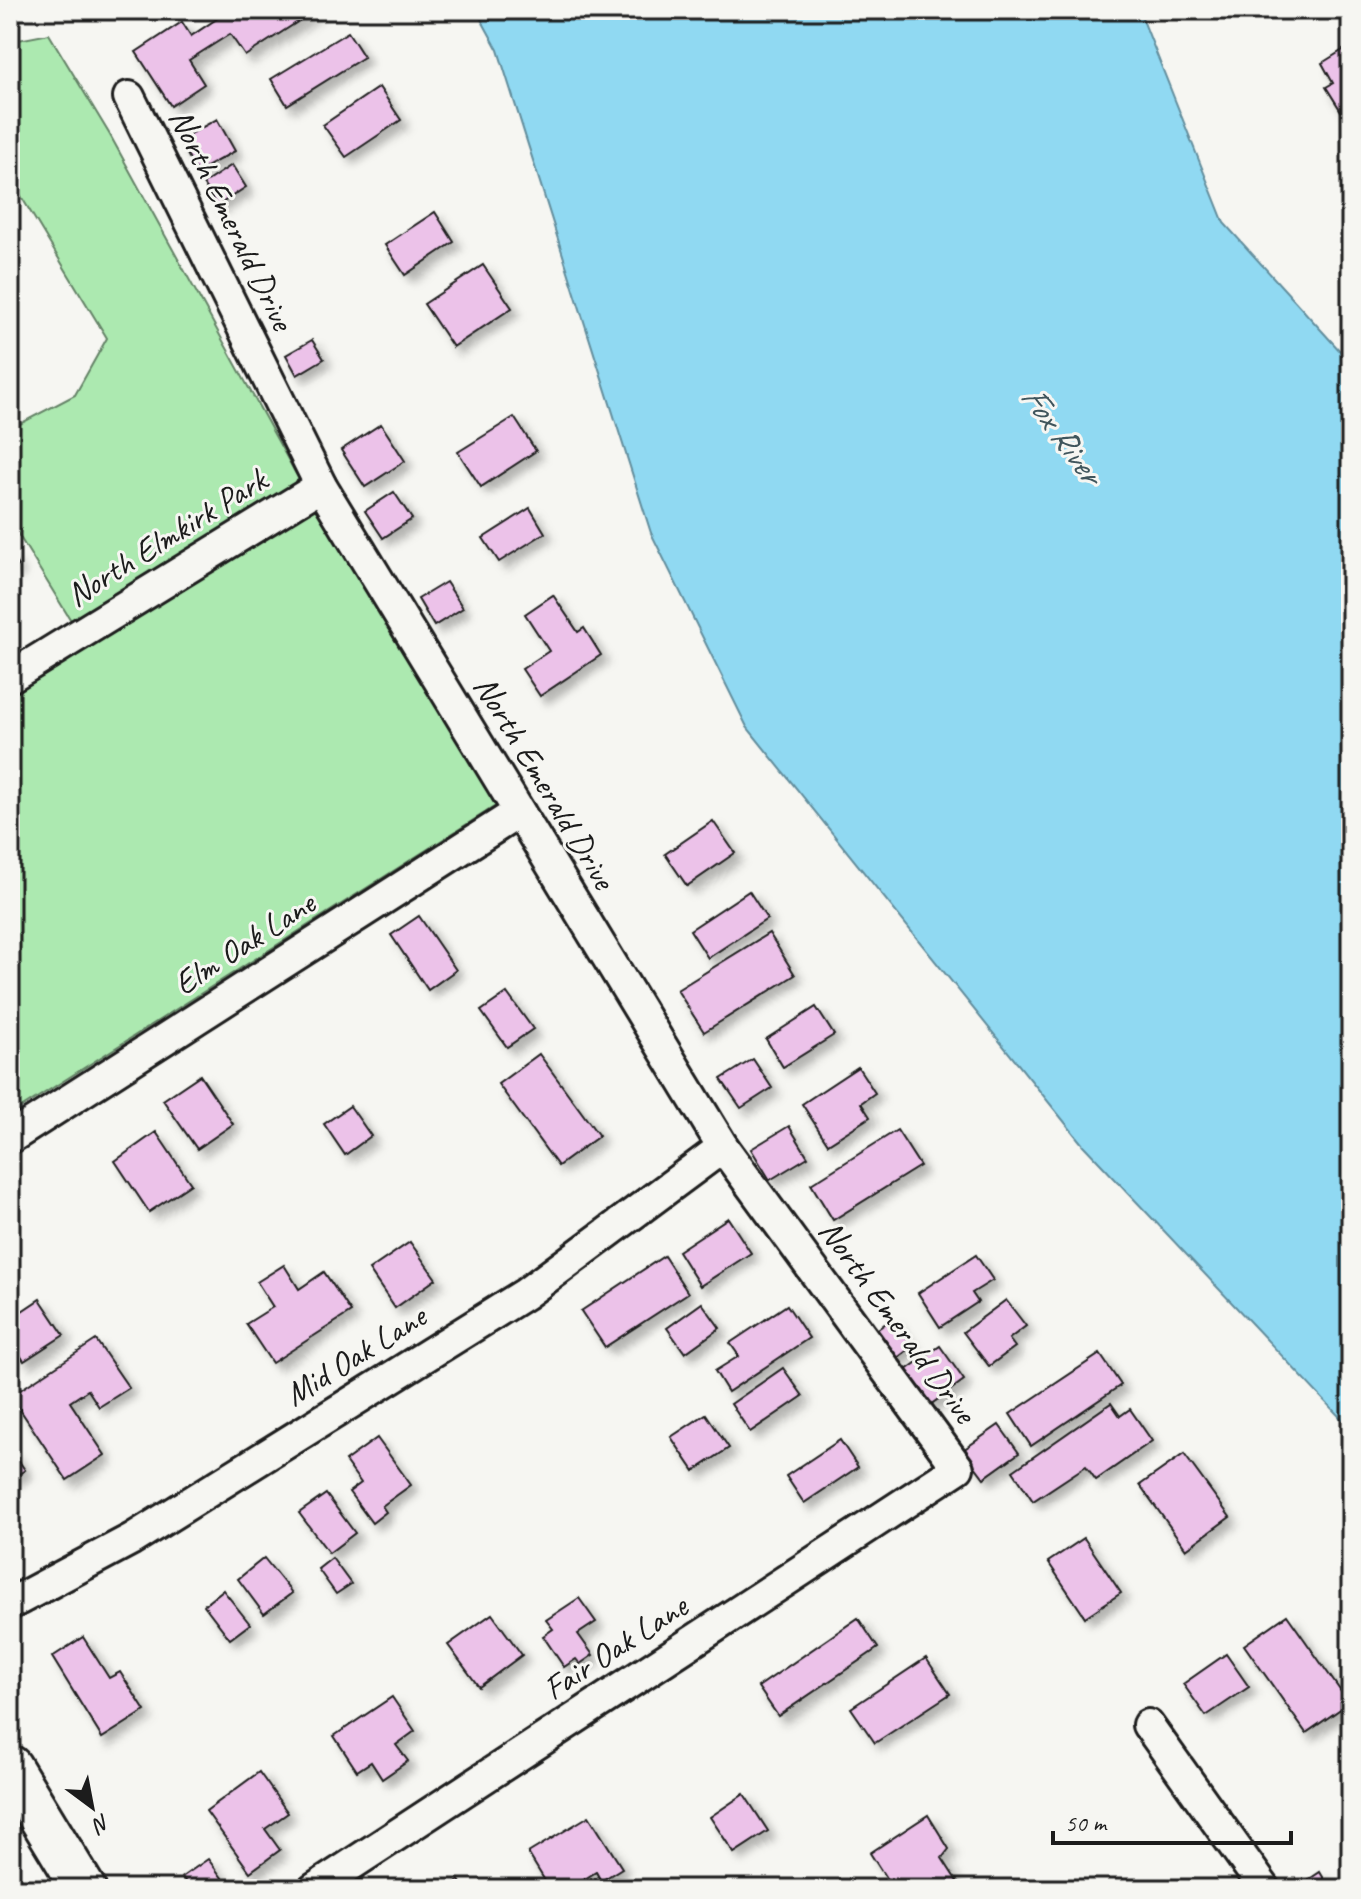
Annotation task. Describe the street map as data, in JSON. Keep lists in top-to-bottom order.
{
  "streets": {
    "street": [
      "North Emerald Drive",
      "North Elmkirk Park",
      "Elm Oak Lane",
      "Mid Oak Lane",
      "Fair Oak Lane"
    ]
  },
  "crossings": [
    ["North Emerald Drive", "North Elmkirk Park"],
    ["North Emerald Drive", "Elm Oak Lane"],
    ["North Emerald Drive", "Mid Oak Lane"],
    ["North Emerald Drive", "Fair Oak Lane"]
  ],
  "water": ["Fox River"],
  "scale_bar": "50 m",
  "north": "bottom right"
}
